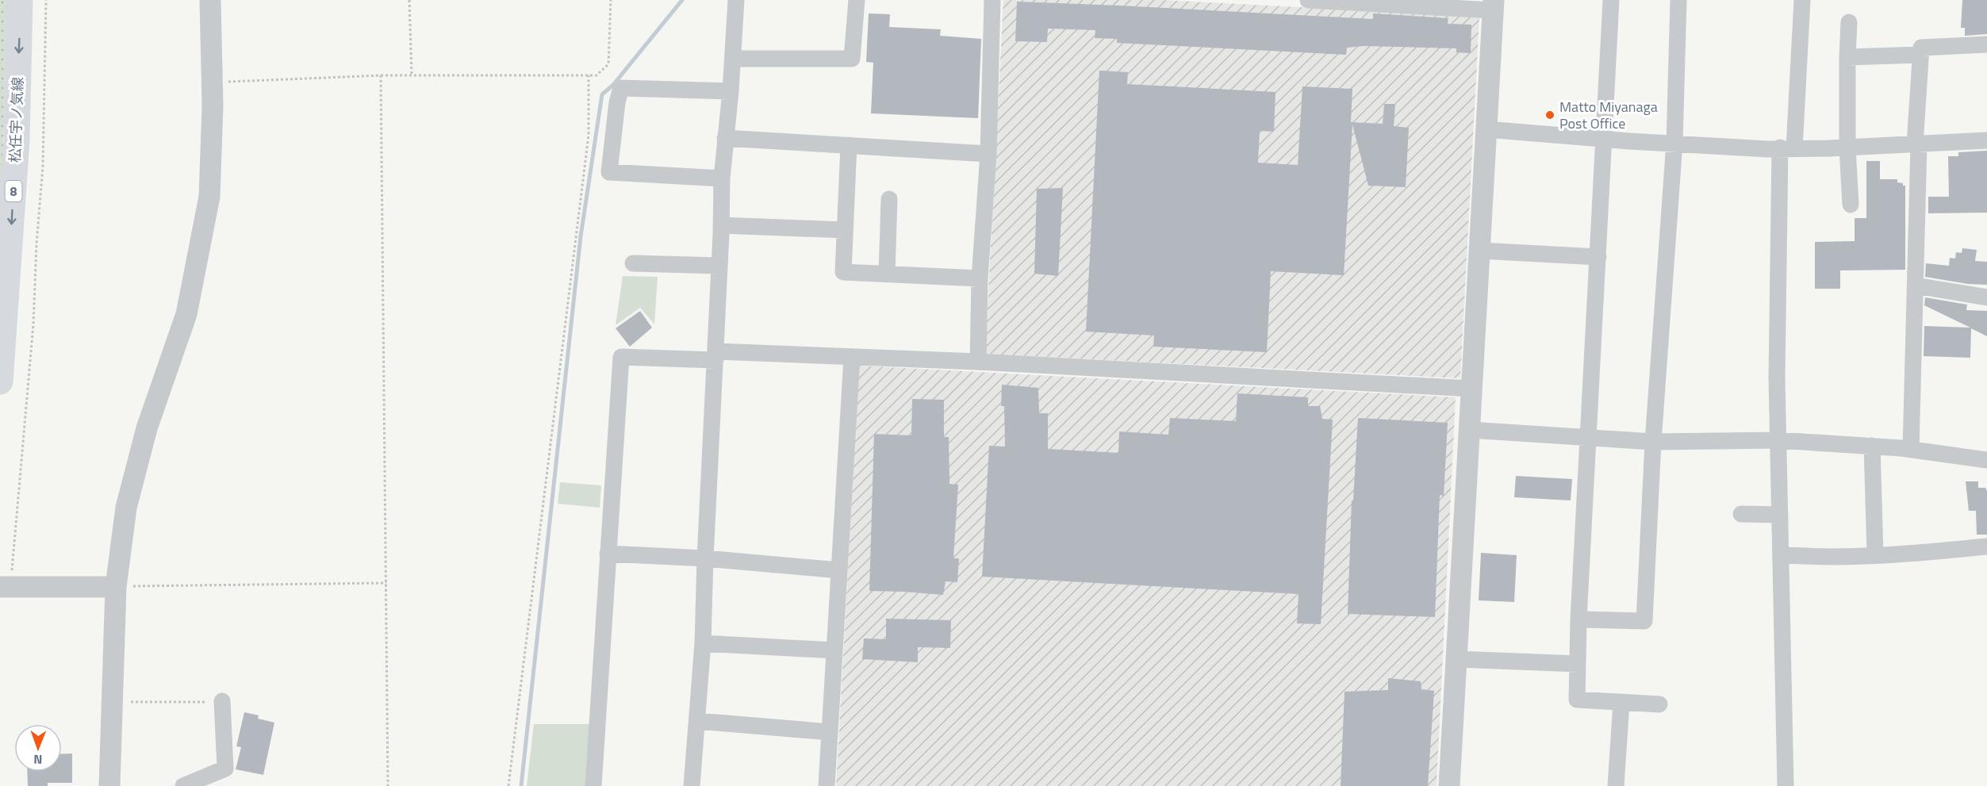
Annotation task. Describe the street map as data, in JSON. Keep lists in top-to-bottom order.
{
  "streets": {
    "main road": ["松任宇ノ気線", "8"]
  },
  "one_way": ["松任宇ノ気線"],
  "places": ["Matto Miyanaga Post Office"],
  "north": "bottom"
}
